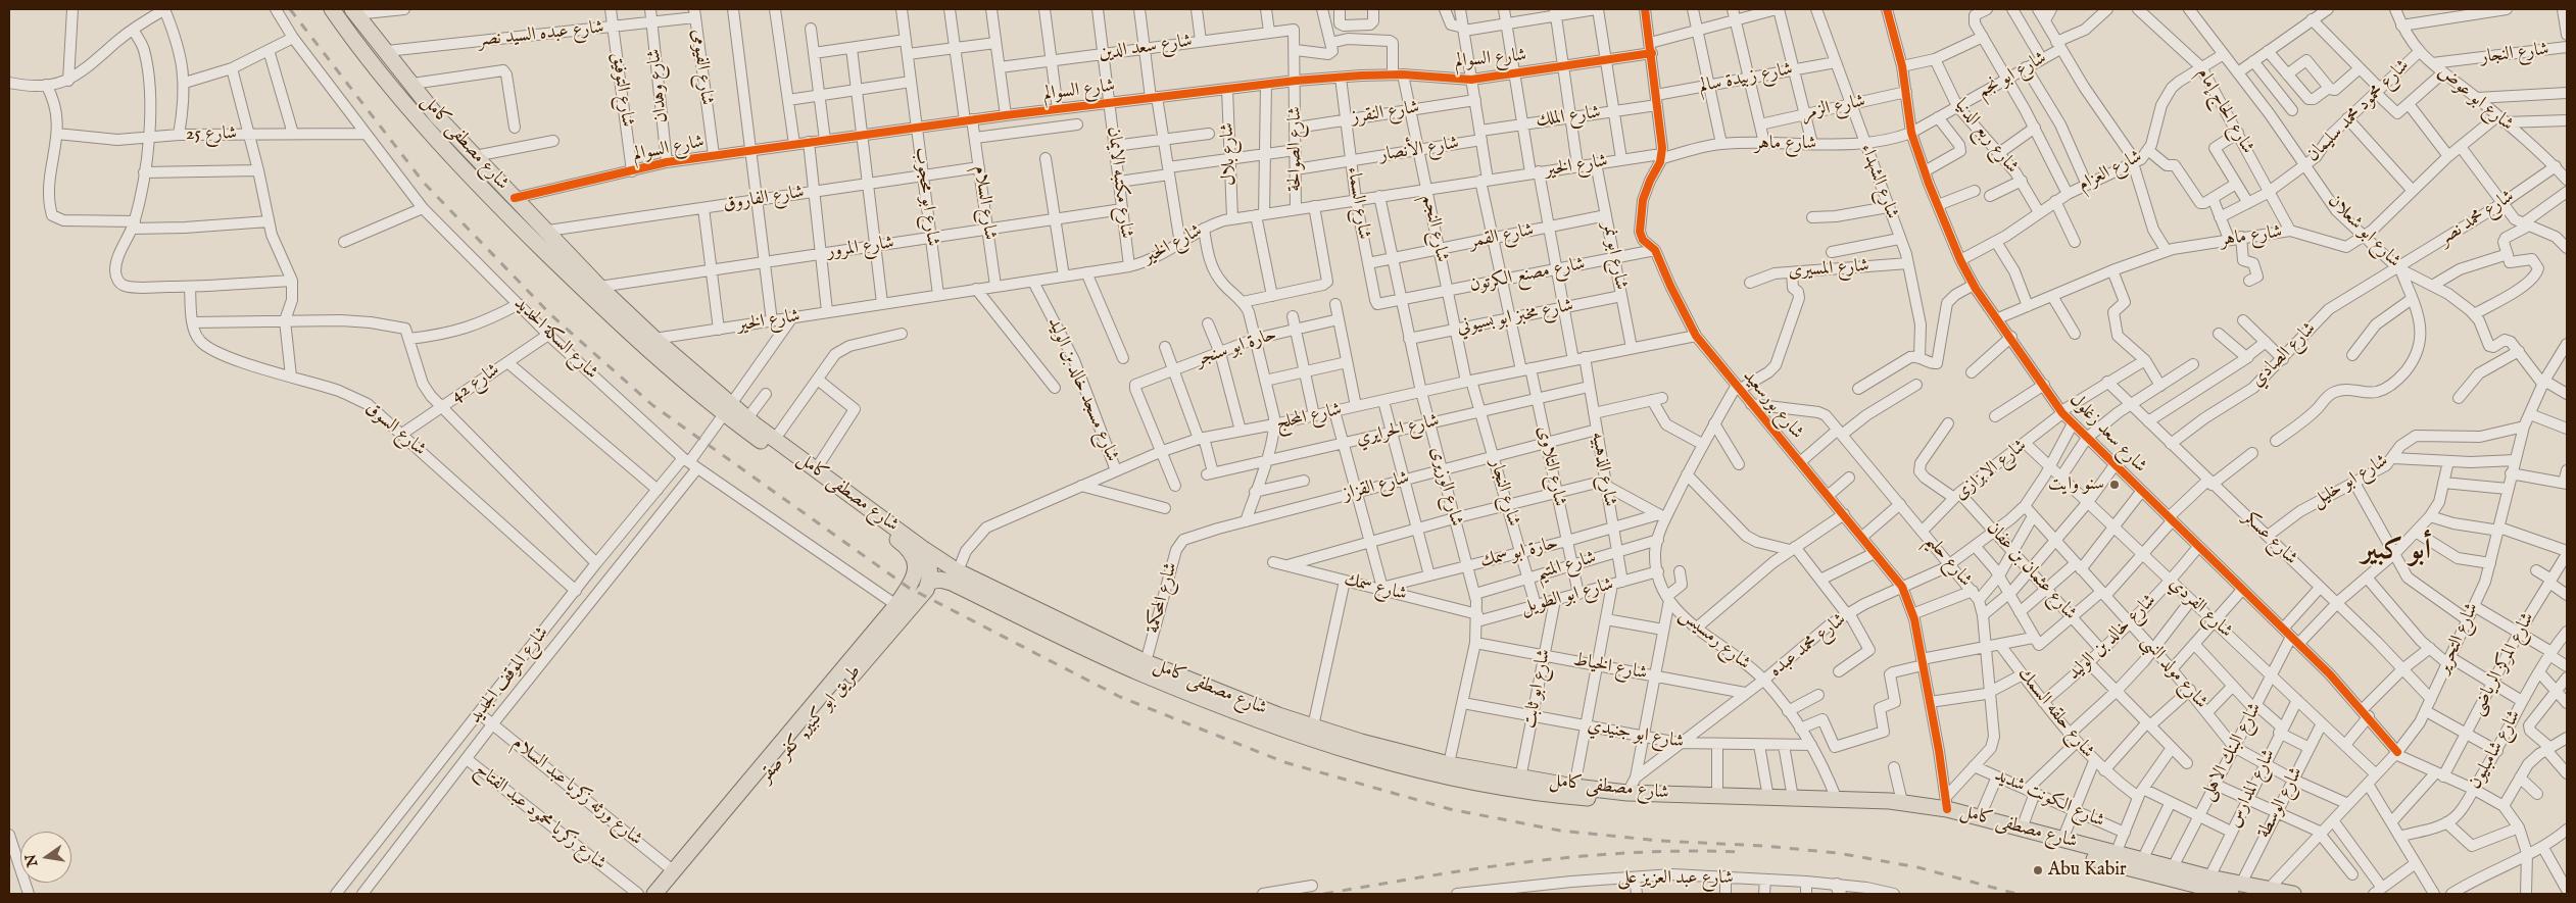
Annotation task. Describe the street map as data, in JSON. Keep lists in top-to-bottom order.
{
  "streets": {
    "main road": ["شارع مصطفى كامل", "طريق ابو كبير, كفر صقر"],
    "street": [
      "شارع عبده السيد نصر",
      "شارع سعد الدين",
      "شارع النجار",
      "شارع السوالم",
      "شارع الفيومى",
      "شارع ابو نجم",
      "شارع زبيدة سالم",
      "شارع وهدان",
      "شارع التوفيق",
      "شارع ابو عوض",
      "شارع الزمر",
      "شارع الحاج إمام",
      "شارع محمود محمد سليمان",
      "شارع النقرز",
      "شارع الملك",
      "شارع 25",
      "شارع ربع الدنيا",
      "شارع ماهر",
      "شارع الصوالحة",
      "شارع الأنصار",
      "شارع بلال",
      "شارع الخير",
      "شارع العزام",
      "شارع الشهداء",
      "شارع مكتبه الايمان",
      "شارع ابو محجوب",
      "شارع الفاروق",
      "شارع السلام",
      "شارع السماء",
      "شارع محمد نصر",
      "شارع النجم",
      "شارع ابو شعلان",
      "شارع القمر",
      "شارع المرور",
      "شارع ابو نمر",
      "شارع المسيرى",
      "شارع مصنع الكرتون",
      "شارع مخبز ابو بسيوني",
      "شارع السكة الحديد",
      "حارة ابو سنجر",
      "شارع الصادي",
      "شارع 42",
      "شارع مسجد خالد بن الوليد",
      "شارع بورسعيد",
      "شارع المحلج",
      "شارع السوق",
      "شارع الحرايري",
      "شارع سعد زغلول",
      "شارع التلاوى",
      "شارع الذهبيه",
      "شارع الابزازى",
      "شارع ابو خليل",
      "شارع القزاز",
      "شارع الوزيرى",
      "شارع عسكر",
      "حارة ابو سمك",
      "شارع حليم",
      "شارع المتيم",
      "شارع عثمان بن عفان",
      "شارع سمك",
      "شارع ابو الطويل",
      "شارع المحكمة",
      "شارع الفردي",
      "شارع خالد بن الوليد",
      "شارع التحرير",
      "شارع رمسيس",
      "شارع محمد عبده",
      "شارع المركز الرياضى",
      "شارع الخياط",
      "شارع مولد النبى",
      "شارع الموقف الجديد",
      "شارع ابو ثابت",
      "شارع حلقه السمك",
      "شارع ابو جنيدي",
      "شارع شامبليون",
      "شارع البنك الاهلى",
      "شارع المدارس",
      "شارع ورثه زكريا عبد السلام",
      "شارع الكونت شديد",
      "شارع الوسطة",
      "شارع زكريا محمود عبد الفتاح",
      "شارع عبد العزيز على"
    ]
  },
  "crossings": [
    ["شارع عبده السيد نصر", "شارع الفيومى"],
    ["شارع عبده السيد نصر", "شارع وهدان"],
    ["شارع عبده السيد نصر", "شارع التوفيق"],
    ["شارع عبده السيد نصر", "شارع مصطفى كامل"],
    ["شارع سعد الدين", "شارع الصوالحة"],
    ["شارع سعد الدين", "شارع مكتبه الايمان"],
    ["شارع النجار", "شارع ابو عوض"],
    ["شارع النجار", "شارع النجم"],
    ["شارع النجار", "شارع المحلج"],
    ["شارع النجار", "شارع الحرايري"],
    ["شارع النجار", "شارع القزاز"],
    ["شارع النجار", "حارة ابو سمك"],
    ["شارع النجار", "شارع المتيم"],
    ["شارع النجار", "شارع ابو الطويل"],
    ["شارع السوالم", "شارع الفيومى"],
    ["شارع السوالم", "شارع وهدان"],
    ["شارع السوالم", "شارع التوفيق"],
    ["شارع السوالم", "شارع مصطفى كامل"],
    ["شارع السوالم", "شارع الصوالحة"],
    ["شارع السوالم", "شارع بلال"],
    ["شارع السوالم", "شارع مكتبه الايمان"],
    ["شارع السوالم", "شارع ابو محجوب"],
    ["شارع السوالم", "شارع السلام"],
    ["شارع السوالم", "شارع السماء"],
    ["شارع السوالم", "شارع النجم"],
    ["شارع السوالم", "شارع بورسعيد"],
    ["شارع السوالم", "شارع التلاوى"],
    ["شارع ابو نجم", "شارع ربع الدنيا"],
    ["شارع ابو نجم", "شارع ماهر"],
    ["شارع ابو نجم", "شارع سعد زغلول"],
    ["شارع زبيدة سالم", "شارع الملك"],
    ["شارع زبيدة سالم", "شارع الشهداء"],
    ["شارع زبيدة سالم", "شارع بورسعيد"],
    ["شارع ابو عوض", "شارع محمود محمد سليمان"],
    ["شارع ابو عوض", "شارع ماهر"],
    ["شارع ابو عوض", "شارع محمد نصر"],
    ["شارع الزمر", "شارع الشهداء"],
    ["شارع الزمر", "شارع سعد زغلول"],
    ["شارع الحاج إمام", "شارع محمود محمد سليمان"],
    ["شارع الحاج إمام", "شارع ماهر"],
    ["شارع الحاج إمام", "شارع العزام"],
    ["شارع محمود محمد سليمان", "شارع ابو شعلان"],
    ["شارع النقرز", "شارع الصوالحة"],
    ["شارع النقرز", "شارع السماء"],
    ["شارع النقرز", "شارع النجم"],
    ["شارع النقرز", "شارع التلاوى"],
    ["شارع الملك", "شارع الأنصار"],
    ["شارع الملك", "شارع بورسعيد"],
    ["شارع الملك", "شارع التلاوى"],
    ["شارع 25", "شارع السكة الحديد"],
    ["شارع ربع الدنيا", "شارع العزام"],
    ["شارع مصطفى كامل", "شارع الخير"],
    ["شارع مصطفى كامل", "شارع الفاروق"],
    ["شارع مصطفى كامل", "شارع المرور"],
    ["شارع مصطفى كامل", "شارع بورسعيد"],
    ["شارع مصطفى كامل", "شارع المحلج"],
    ["شارع مصطفى كامل", "شارع الذهبيه"],
    ["شارع مصطفى كامل", "شارع الوزيرى"],
    ["شارع مصطفى كامل", "شارع حليم"],
    ["شارع مصطفى كامل", "شارع المحكمة"],
    ["شارع مصطفى كامل", "شارع التحرير"],
    ["شارع مصطفى كامل", "شارع رمسيس"],
    ["شارع مصطفى كامل", "شارع محمد عبده"],
    ["شارع مصطفى كامل", "شارع ابو ثابت"],
    ["شارع مصطفى كامل", "طريق ابو كبير, كفر صقر"],
    ["شارع مصطفى كامل", "شارع البنك الاهلى"],
    ["شارع مصطفى كامل", "شارع المدارس"],
    ["شارع مصطفى كامل", "شارع الوسطة"],
    ["شارع ماهر", "شارع الخير"],
    ["شارع ماهر", "شارع الشهداء"],
    ["شارع ماهر", "شارع ابو شعلان"],
    ["شارع ماهر", "شارع بورسعيد"],
    ["شارع ماهر", "شارع سعد زغلول"],
    ["شارع الصوالحة", "شارع الأنصار"],
    ["شارع الصوالحة", "شارع الخير"],
    ["شارع الأنصار", "شارع السماء"],
    ["شارع الأنصار", "شارع النجم"],
    ["شارع الأنصار", "شارع التلاوى"],
    ["شارع بلال", "شارع الخير"],
    ["شارع الخير", "شارع مكتبه الايمان"],
    ["شارع الخير", "شارع ابو محجوب"],
    ["شارع الخير", "شارع السلام"],
    ["شارع الخير", "شارع السماء"],
    ["شارع الخير", "شارع النجم"],
    ["شارع الخير", "شارع ابو نمر"],
    ["شارع الخير", "شارع مسجد خالد بن الوليد"],
    ["شارع الخير", "شارع بورسعيد"],
    ["شارع الخير", "شارع التلاوى"],
    ["شارع الخير", "شارع الوزيرى"],
    ["شارع العزام", "شارع ابو شعلان"],
    ["شارع العزام", "شارع سعد زغلول"],
    ["شارع الشهداء", "شارع المسيرى"],
    ["شارع مكتبه الايمان", "شارع المرور"],
    ["شارع ابو محجوب", "شارع الفاروق"],
    ["شارع ابو محجوب", "شارع المرور"],
    ["شارع الفاروق", "شارع السلام"],
    ["شارع السلام", "شارع المرور"],
    ["شارع السماء", "شارع القمر"],
    ["شارع السماء", "شارع مصنع الكرتون"],
    ["شارع السماء", "شارع الوزيرى"],
    ["شارع محمد نصر", "شارع ابو شعلان"],
    ["شارع محمد نصر", "شارع الصادي"],
    ["شارع النجم", "شارع القمر"],
    ["شارع النجم", "شارع مصنع الكرتون"],
    ["شارع النجم", "شارع مخبز ابو بسيوني"],
    ["شارع النجم", "شارع المحلج"],
    ["شارع ابو شعلان", "شارع الصادي"],
    ["شارع القمر", "شارع ابو نمر"],
    ["شارع القمر", "شارع التلاوى"],
    ["شارع القمر", "شارع الوزيرى"],
    ["شارع ابو نمر", "شارع مصنع الكرتون"],
    ["شارع ابو نمر", "شارع مخبز ابو بسيوني"],
    ["شارع ابو نمر", "شارع المحلج"],
    ["شارع مصنع الكرتون", "شارع بورسعيد"],
    ["شارع مصنع الكرتون", "شارع التلاوى"],
    ["شارع مصنع الكرتون", "شارع الوزيرى"],
    ["شارع مخبز ابو بسيوني", "شارع التلاوى"],
    ["شارع مخبز ابو بسيوني", "شارع الوزيرى"],
    ["شارع السكة الحديد", "شارع 42"],
    ["شارع السكة الحديد", "شارع الموقف الجديد"],
    ["شارع السكة الحديد", "طريق ابو كبير, كفر صقر"],
    ["حارة ابو سنجر", "شارع المحلج"],
    ["شارع الصادي", "شارع عسكر"],
    ["شارع 42", "شارع السوق"],
    ["شارع مسجد خالد بن الوليد", "شارع المحلج"],
    ["شارع بورسعيد", "شارع المحلج"],
    ["شارع بورسعيد", "شارع حليم"],
    ["شارع بورسعيد", "شارع رمسيس"],
    ["شارع بورسعيد", "شارع محمد عبده"],
    ["شارع المحلج", "شارع الحرايري"],
    ["شارع المحلج", "شارع التلاوى"],
    ["شارع المحلج", "شارع الذهبيه"],
    ["شارع المحلج", "شارع الوزيرى"],
    ["شارع السوق", "شارع الموقف الجديد"],
    ["شارع الحرايري", "شارع التلاوى"],
    ["شارع الحرايري", "شارع الذهبيه"],
    ["شارع الحرايري", "شارع الوزيرى"],
    ["شارع سعد زغلول", "شارع الابزازى"],
    ["شارع سعد زغلول", "شارع خالد بن الوليد"],
    ["شارع سعد زغلول", "شارع التحرير"],
    ["شارع سعد زغلول", "شارع محمد عبده"],
    ["شارع سعد زغلول", "شارع البنك الاهلى"],
    ["شارع التلاوى", "شارع القزاز"],
    ["شارع التلاوى", "حارة ابو سمك"],
    ["شارع التلاوى", "شارع المتيم"],
    ["شارع التلاوى", "شارع ابو الطويل"],
    ["شارع الذهبيه", "شارع القزاز"],
    ["شارع الذهبيه", "حارة ابو سمك"],
    ["شارع الذهبيه", "شارع المتيم"],
    ["شارع الذهبيه", "شارع ابو الطويل"],
    ["شارع الذهبيه", "شارع الخياط"],
    ["شارع الذهبيه", "شارع ابو جنيدي"],
    ["شارع الابزازى", "شارع عسكر"],
    ["شارع الابزازى", "شارع حليم"],
    ["شارع الابزازى", "شارع عثمان بن عفان"],
    ["شارع الابزازى", "شارع الفردي"],
    ["شارع ابو خليل", "شارع عسكر"],
    ["شارع ابو خليل", "شارع التحرير"],
    ["شارع القزاز", "شارع الوزيرى"],
    ["شارع القزاز", "شارع المحكمة"],
    ["شارع الوزيرى", "حارة ابو سمك"],
    ["شارع الوزيرى", "شارع المتيم"],
    ["شارع الوزيرى", "شارع سمك"],
    ["شارع الوزيرى", "شارع ابو الطويل"],
    ["شارع الوزيرى", "شارع الخياط"],
    ["شارع الوزيرى", "شارع ابو جنيدي"],
    ["شارع عسكر", "شارع التحرير"],
    ["شارع عسكر", "شارع البنك الاهلى"],
    ["حارة ابو سمك", "شارع سمك"],
    ["حارة ابو سمك", "شارع رمسيس"],
    ["شارع حليم", "شارع محمد عبده"],
    ["شارع حليم", "شارع الكونت شديد"],
    ["شارع المتيم", "شارع رمسيس"],
    ["شارع عثمان بن عفان", "شارع خالد بن الوليد"],
    ["شارع عثمان بن عفان", "شارع محمد عبده"],
    ["شارع سمك", "شارع ابو الطويل"],
    ["شارع ابو الطويل", "شارع رمسيس"],
    ["شارع ابو الطويل", "شارع ابو ثابت"],
    ["شارع الفردي", "شارع خالد بن الوليد"],
    ["شارع الفردي", "شارع التحرير"],
    ["شارع الفردي", "شارع محمد عبده"],
    ["شارع الفردي", "شارع البنك الاهلى"],
    ["شارع الفردي", "شارع المدارس"],
    ["شارع الفردي", "شارع الوسطة"],
    ["شارع خالد بن الوليد", "شارع مولد النبى"],
    ["شارع خالد بن الوليد", "شارع حلقه السمك"],
    ["شارع التحرير", "شارع مولد النبى"],
    ["شارع رمسيس", "شارع محمد عبده"],
    ["شارع رمسيس", "شارع ابو جنيدي"],
    ["شارع محمد عبده", "شارع الخياط"],
    ["شارع محمد عبده", "شارع مولد النبى"],
    ["شارع محمد عبده", "شارع ابو جنيدي"],
    ["شارع الخياط", "شارع ابو ثابت"],
    ["شارع مولد النبى", "شارع البنك الاهلى"],
    ["شارع مولد النبى", "شارع المدارس"],
    ["شارع مولد النبى", "شارع الوسطة"],
    ["شارع الموقف الجديد", "شارع ورثه زكريا عبد السلام"],
    ["شارع الموقف الجديد", "شارع زكريا محمود عبد الفتاح"],
    ["شارع ابو ثابت", "شارع ابو جنيدي"],
    ["شارع حلقه السمك", "شارع البنك الاهلى"],
    ["شارع حلقه السمك", "شارع المدارس"],
    ["طريق ابو كبير, كفر صقر", "شارع ورثه زكريا عبد السلام"]
  ],
  "districts": ["أبو كبير"],
  "places": ["سنو وايت", "Abu Kabir"],
  "north": "left"
}
